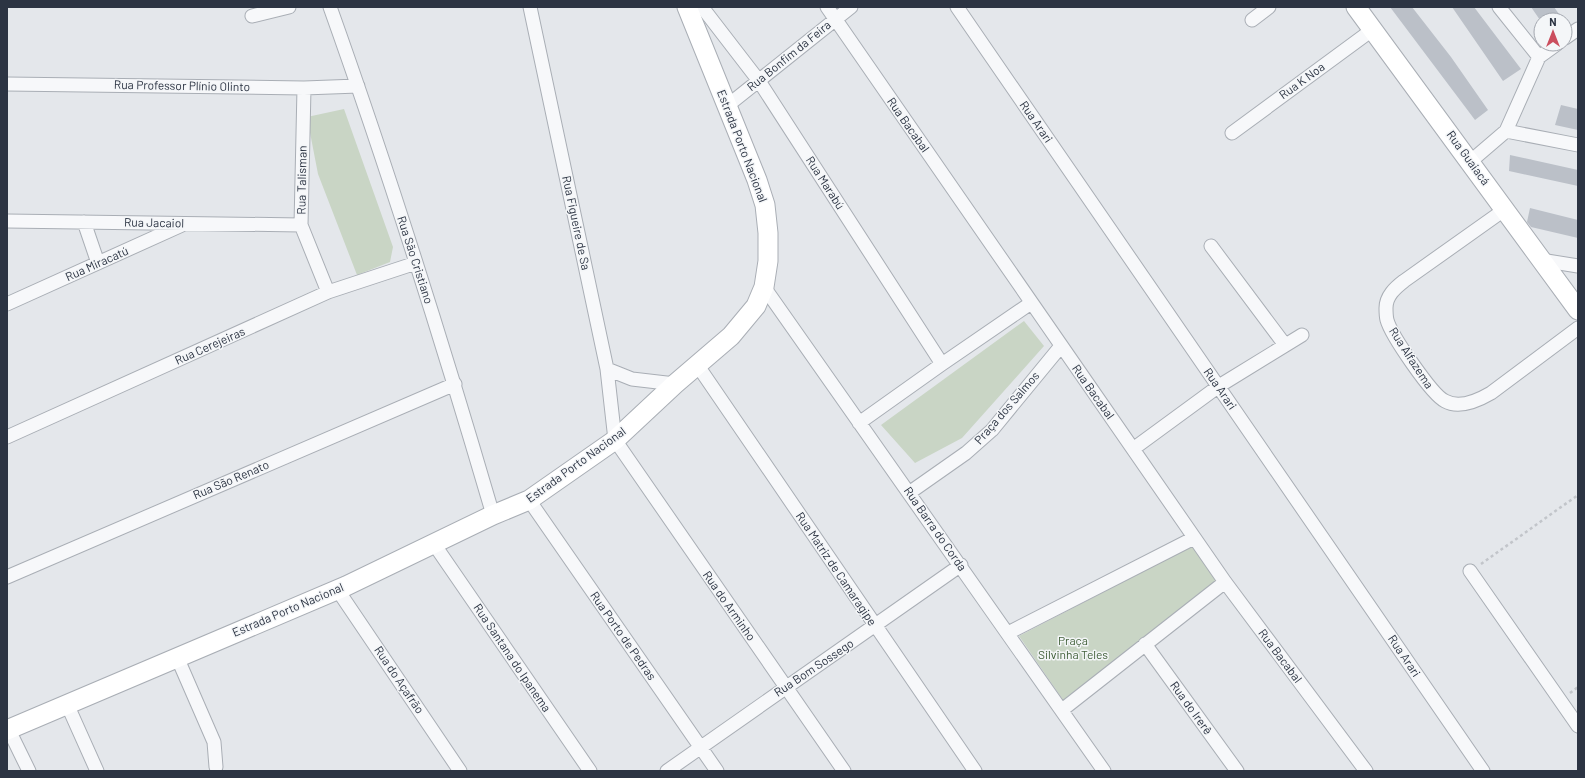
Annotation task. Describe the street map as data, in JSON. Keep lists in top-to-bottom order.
{
  "streets": {
    "street": [
      "Rua Bonfim da Feira",
      "Rua K Noa",
      "Rua Professor Plínio Olinto",
      "Rua Arari",
      "Rua Bacabal",
      "Estrada Porto Nacional",
      "Rua Guaiacá",
      "Rua Talisman",
      "Rua Marabú",
      "Rua Jacaiol",
      "Rua Figueire de Sa",
      "Rua São Cristiano",
      "Rua Miracatú",
      "Rua Cerejeiras",
      "Rua Alfazema",
      "Praça dos Salmos",
      "Rua São Renato",
      "Rua Barra do Corda",
      "Rua Matriz de Camaragipe",
      "Rua do Arminho",
      "Rua Porto de Pedras",
      "Rua Santana do Ipanema",
      "Rua Bom Sossego",
      "Rua do Açafrão",
      "Rua do Irerê"
    ]
  },
  "crossings": [
    ["Rua Bonfim da Feira", "Rua Bacabal"],
    ["Rua Bonfim da Feira", "Estrada Porto Nacional"],
    ["Rua Bonfim da Feira", "Rua Marabú"],
    ["Rua K Noa", "Rua Guaiacá"],
    ["Rua Professor Plínio Olinto", "Rua Talisman"],
    ["Rua Professor Plínio Olinto", "Rua São Cristiano"],
    ["Rua Bacabal", "Praça dos Salmos"],
    ["Estrada Porto Nacional", "Rua Figueire de Sa"],
    ["Estrada Porto Nacional", "Rua São Cristiano"],
    ["Estrada Porto Nacional", "Rua Barra do Corda"],
    ["Estrada Porto Nacional", "Rua Matriz de Camaragipe"],
    ["Estrada Porto Nacional", "Rua do Arminho"],
    ["Estrada Porto Nacional", "Rua Porto de Pedras"],
    ["Estrada Porto Nacional", "Rua Santana do Ipanema"],
    ["Estrada Porto Nacional", "Rua do Açafrão"],
    ["Rua Guaiacá", "Rua Alfazema"],
    ["Rua Talisman", "Rua Jacaiol"],
    ["Rua Talisman", "Rua Cerejeiras"],
    ["Rua Jacaiol", "Rua Miracatú"],
    ["Rua Figueire de Sa", "Rua do Arminho"],
    ["Rua São Cristiano", "Rua Cerejeiras"],
    ["Rua São Cristiano", "Rua São Renato"],
    ["Praça dos Salmos", "Rua Barra do Corda"],
    ["Rua Barra do Corda", "Rua Bom Sossego"],
    ["Rua Matriz de Camaragipe", "Rua Bom Sossego"],
    ["Rua do Arminho", "Rua Bom Sossego"],
    ["Rua Porto de Pedras", "Rua Bom Sossego"]
  ],
  "parks": ["Praça Silvinha Teles"],
  "north": "top"
}
